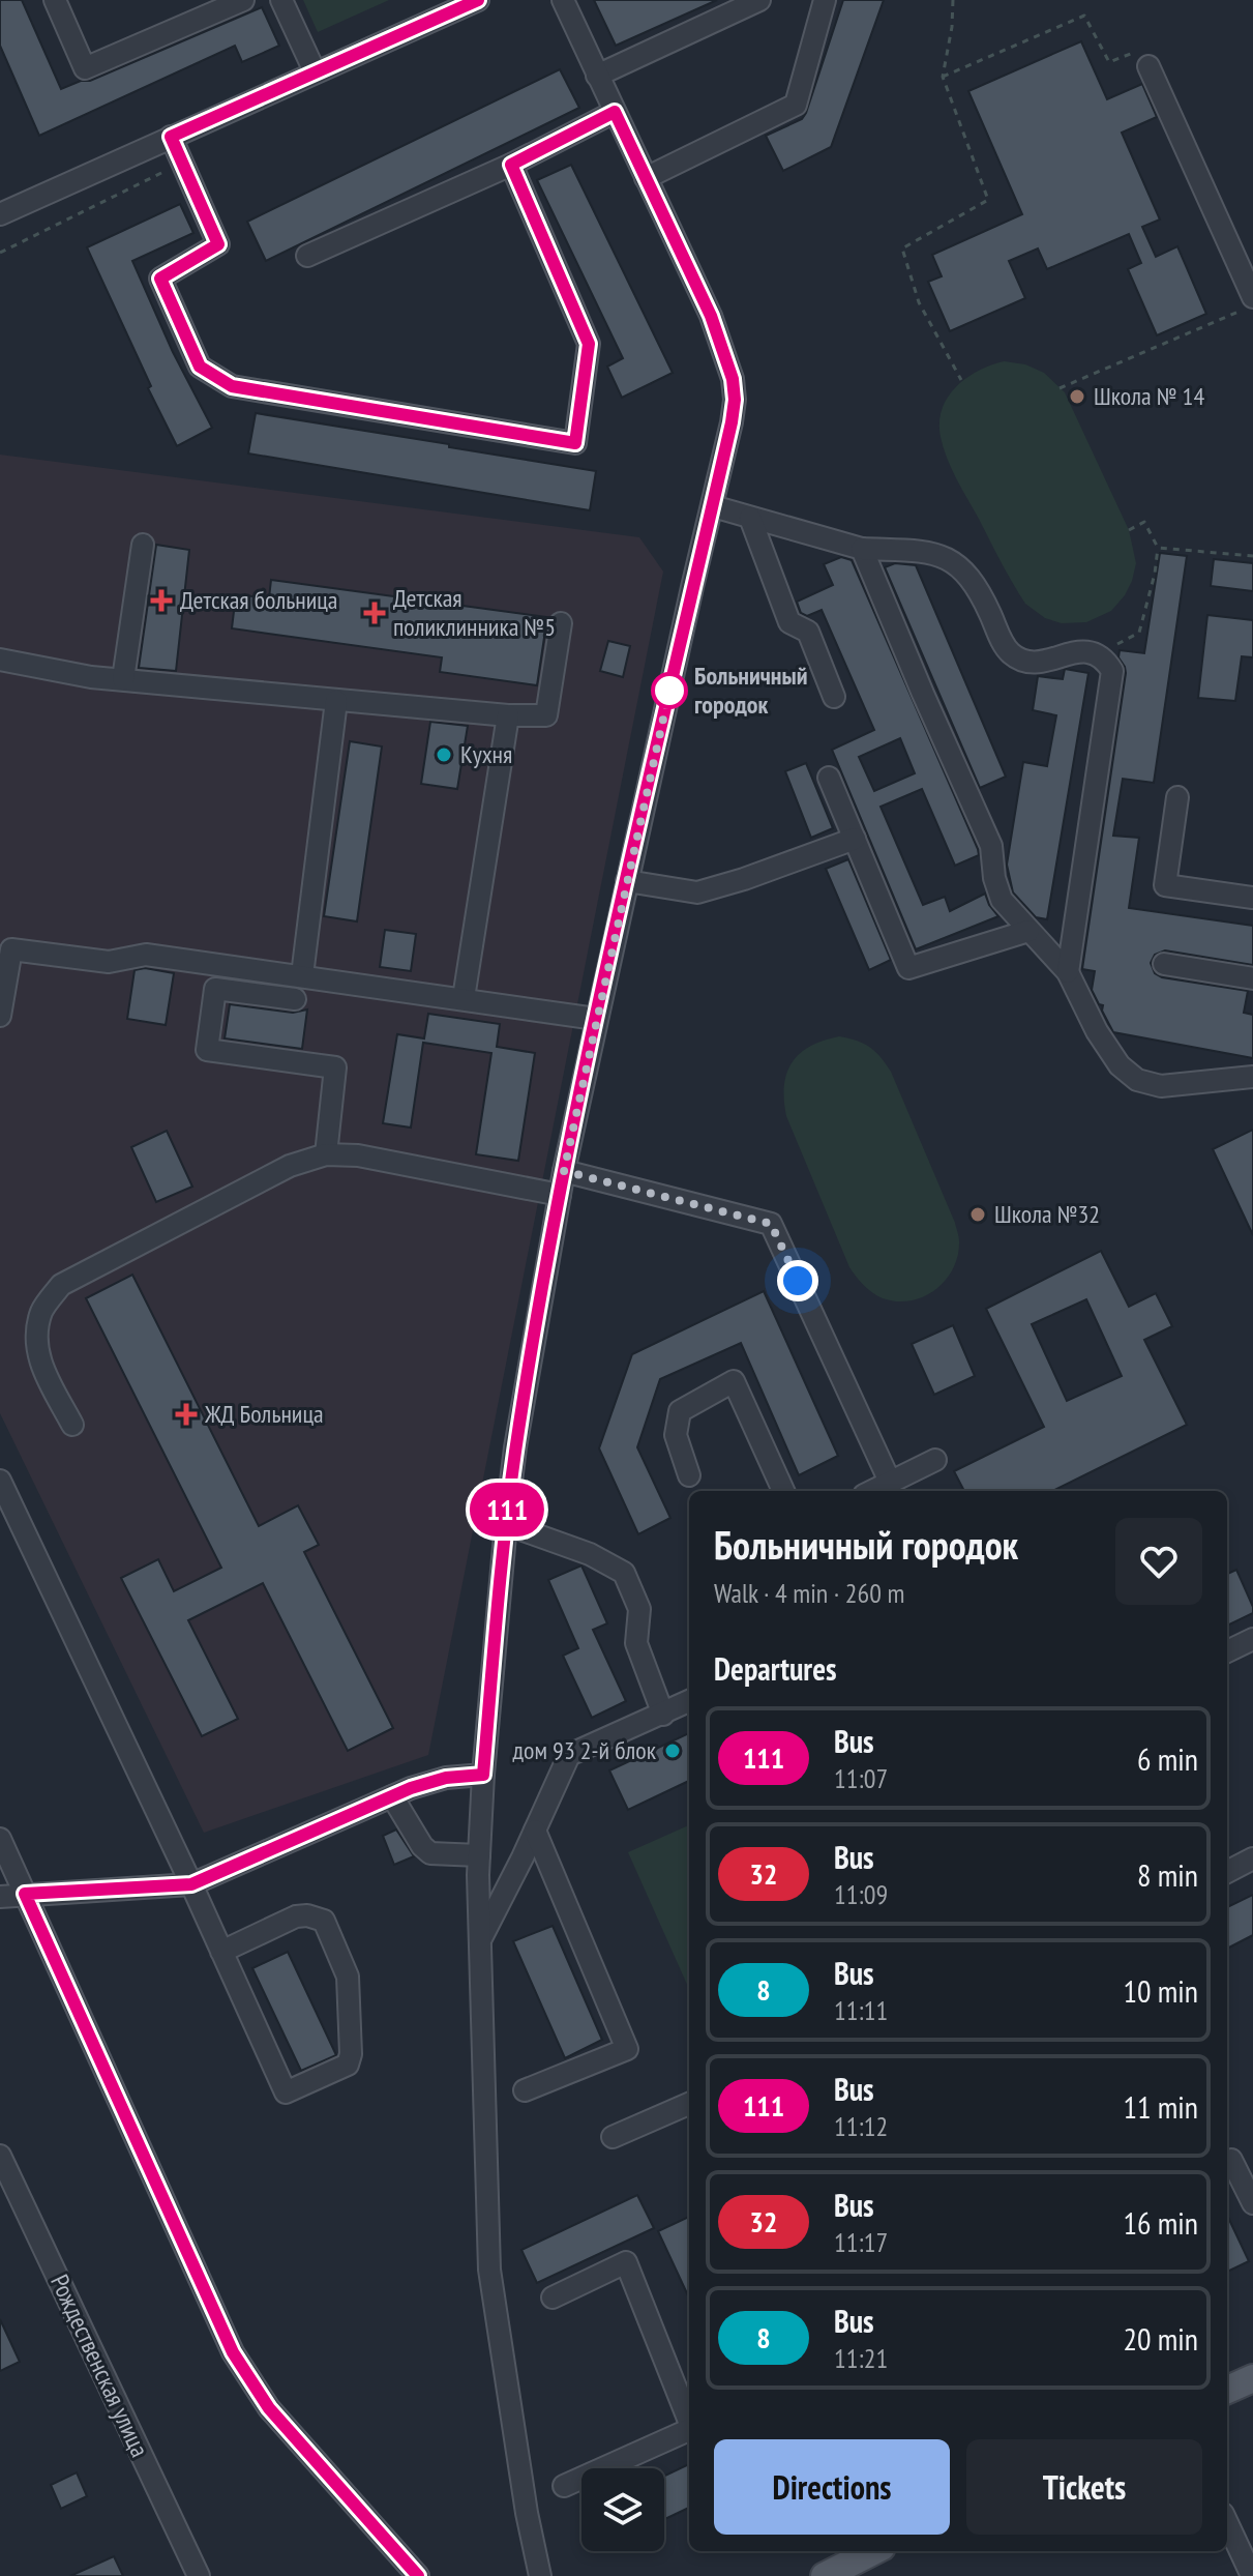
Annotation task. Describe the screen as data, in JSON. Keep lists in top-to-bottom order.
{
  "streets": {
    "street": ["Рождественская улица"]
  },
  "places": {
    "other": [
      "Школа № 14",
      "Больничный городок",
      "Кухня",
      "Школа №32",
      "дом 93 2-й блок"
    ],
    "health": ["Детская больница", "Детская поликлинника №5", "ЖД Больница"]
  },
  "lines": ["bus line 111"],
  "page": {
    "on_map": "111",
    "heading": [
      ["Больничный городок", "Walk · 4 min · 260 m"],
      "Departures"
    ],
    "list": [
      {
        "mark": "111",
        "name": "Bus",
        "note": "11:07",
        "value": "6 min"
      },
      {
        "mark": "32",
        "name": "Bus",
        "note": "11:09",
        "value": "8 min"
      },
      {
        "mark": "8",
        "name": "Bus",
        "note": "11:11",
        "value": "10 min"
      },
      {
        "mark": "111",
        "name": "Bus",
        "note": "11:12",
        "value": "11 min"
      },
      {
        "mark": "32",
        "name": "Bus",
        "note": "11:17",
        "value": "16 min"
      },
      {
        "mark": "8",
        "name": "Bus",
        "note": "11:21",
        "value": "20 min"
      }
    ],
    "buttons": ["Directions", "Tickets"]
  }
}
